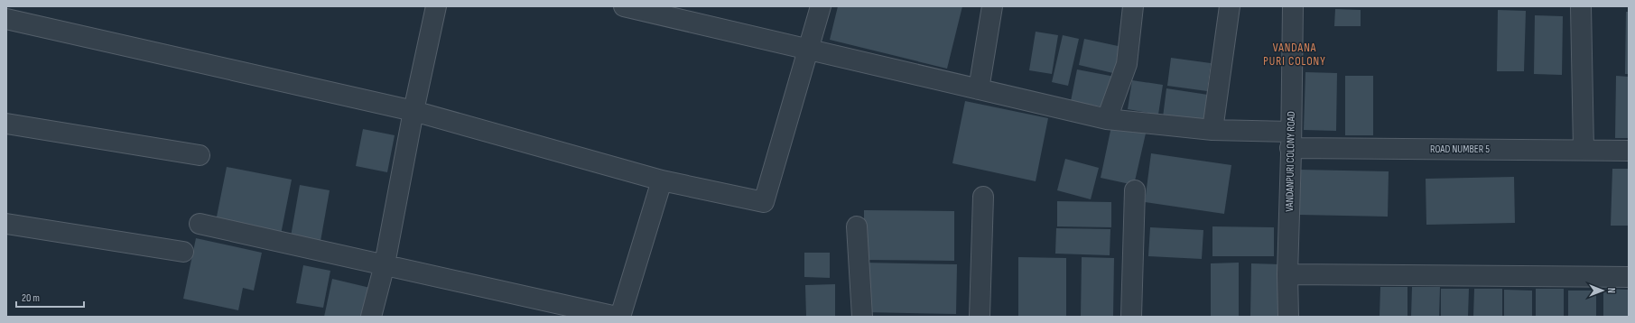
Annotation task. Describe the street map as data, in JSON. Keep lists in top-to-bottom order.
{
  "streets": {
    "street": ["ROAD NUMBER 5", "VANDANPURI COLONY ROAD"]
  },
  "crossings": [
    ["ROAD NUMBER 5", "VANDANPURI COLONY ROAD"]
  ],
  "districts": ["VANDANA PURI COLONY"],
  "scale_bar": "20 m",
  "north": "right"
}
